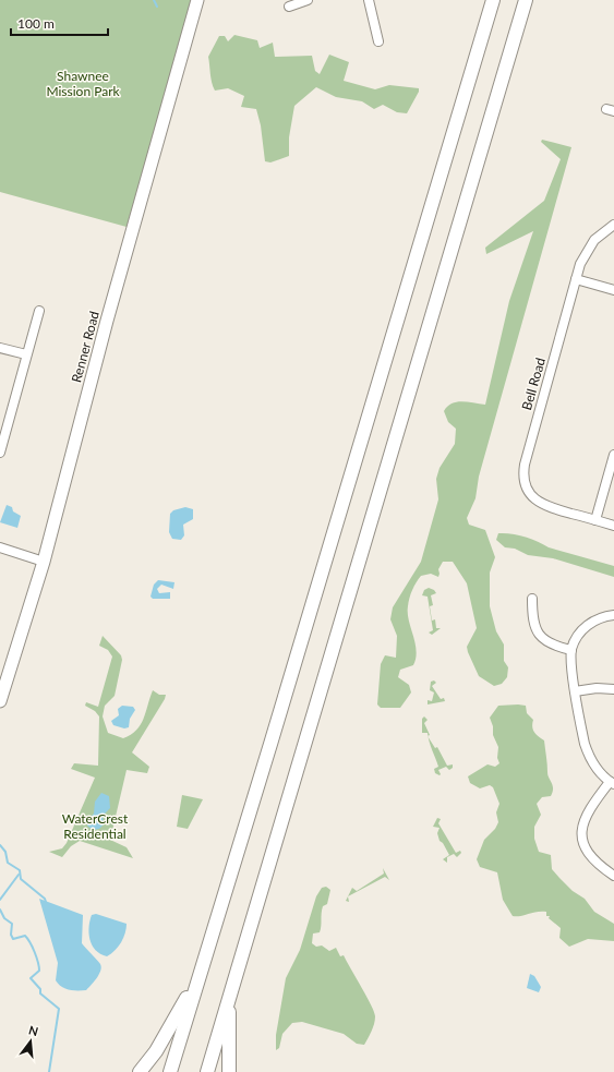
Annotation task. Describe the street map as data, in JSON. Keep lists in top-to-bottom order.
{
  "streets": {
    "main road": ["Renner Road"],
    "street": ["Bell Road"]
  },
  "parks": ["Shawnee Mission Park", "WaterCrest Residential"],
  "scale_bar": "100 m",
  "north": "top"
}
